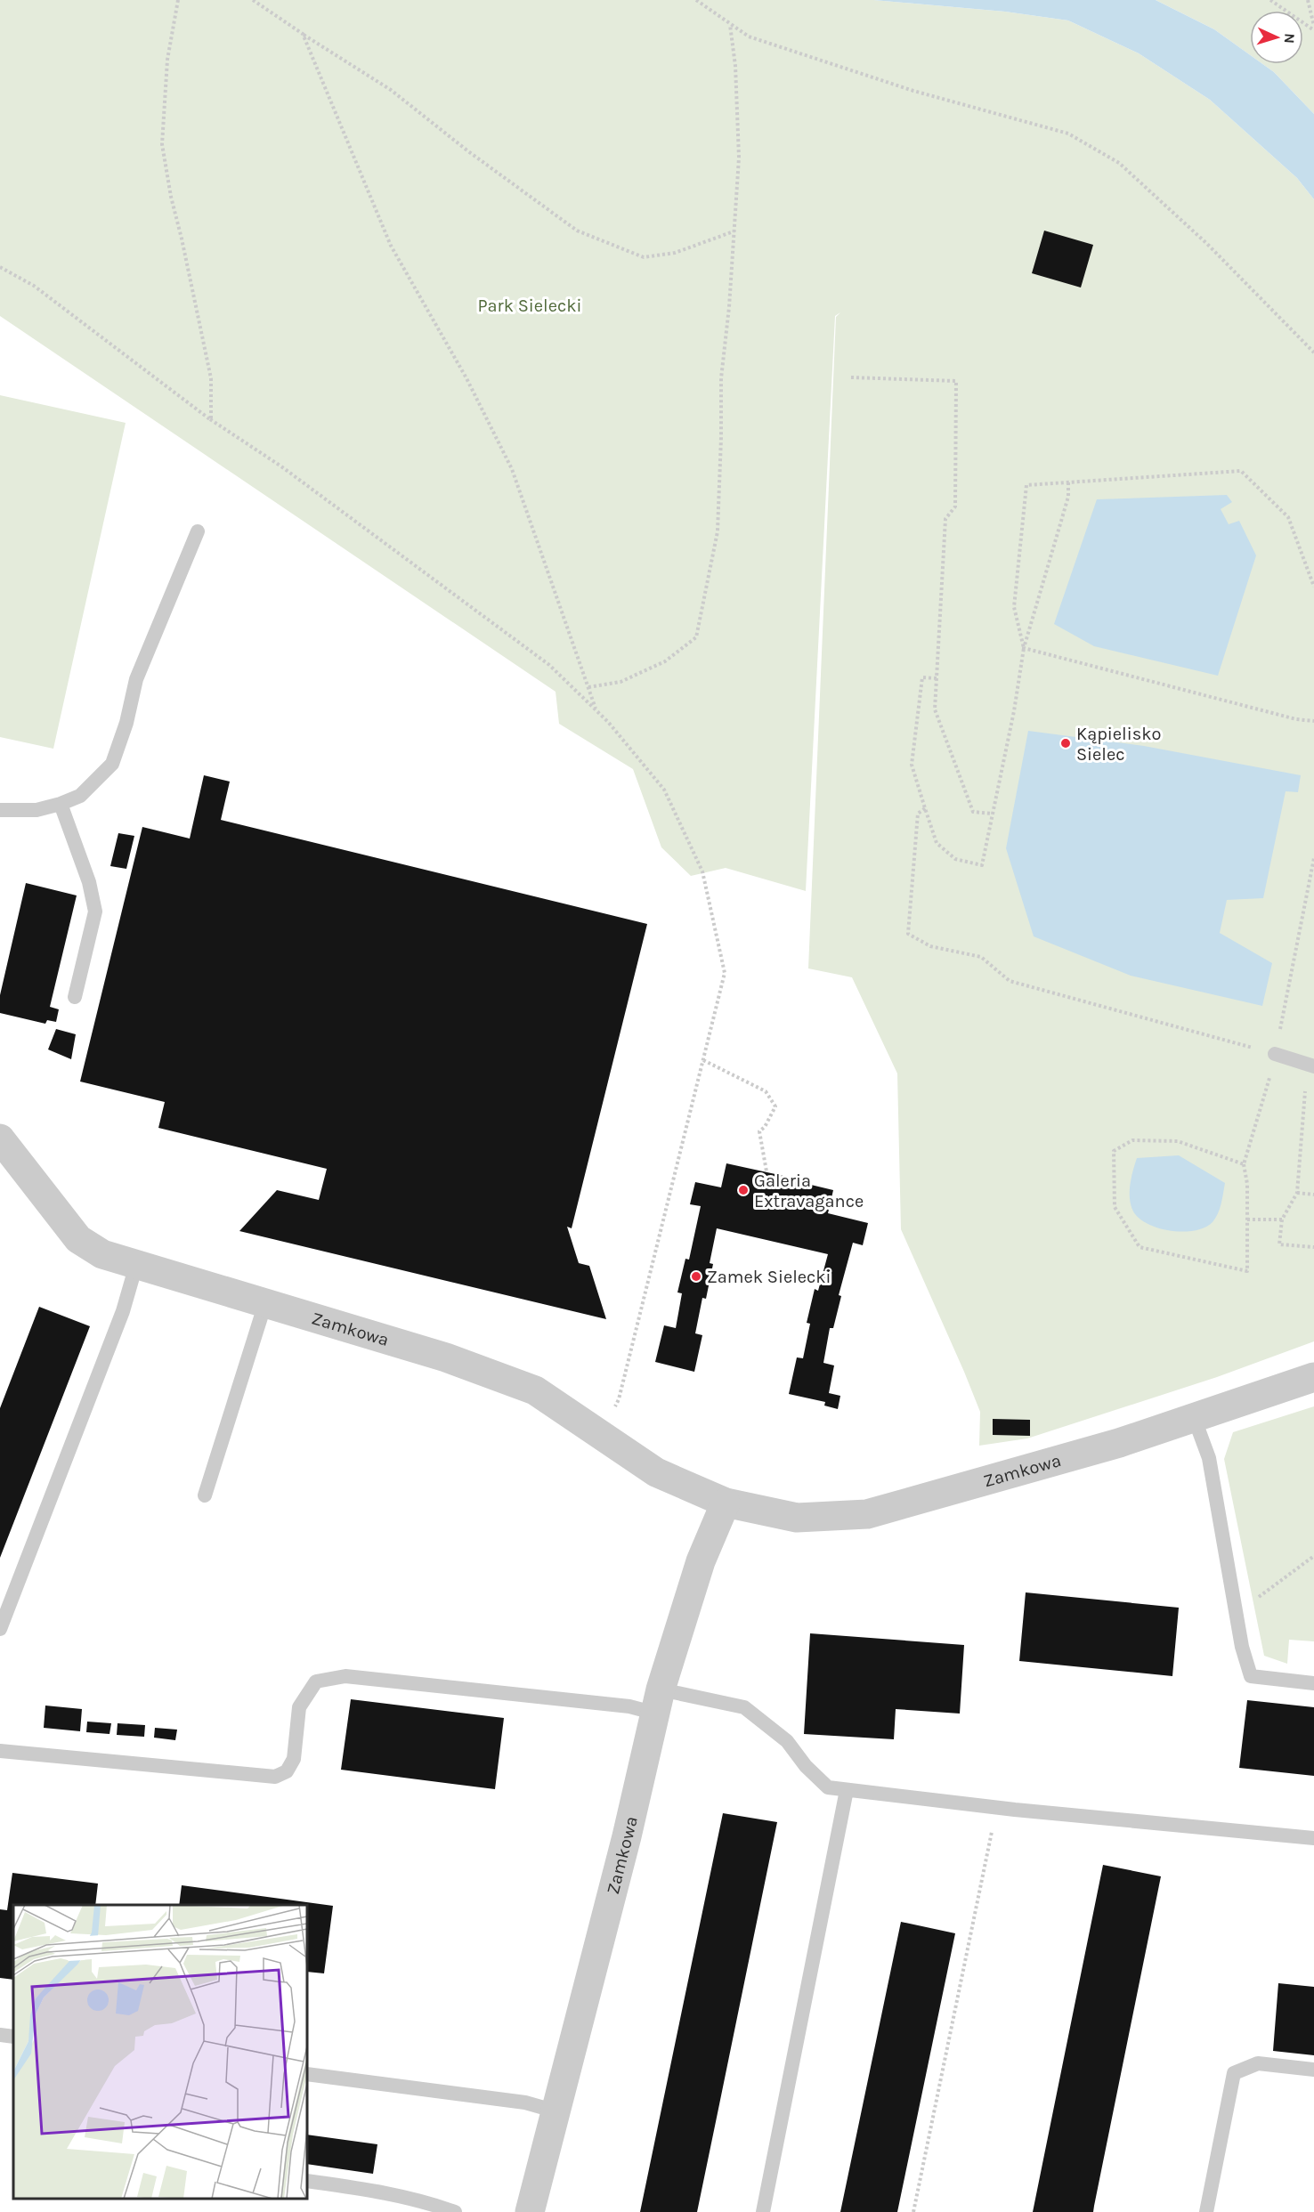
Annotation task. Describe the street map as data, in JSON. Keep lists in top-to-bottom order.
{
  "streets": {
    "street": ["Zamkowa"]
  },
  "parks": ["Park Sielecki"],
  "places": ["Kąpielisko Sielec", "Galeria Extravagance", "Zamek Sielecki"],
  "north": "right"
}
